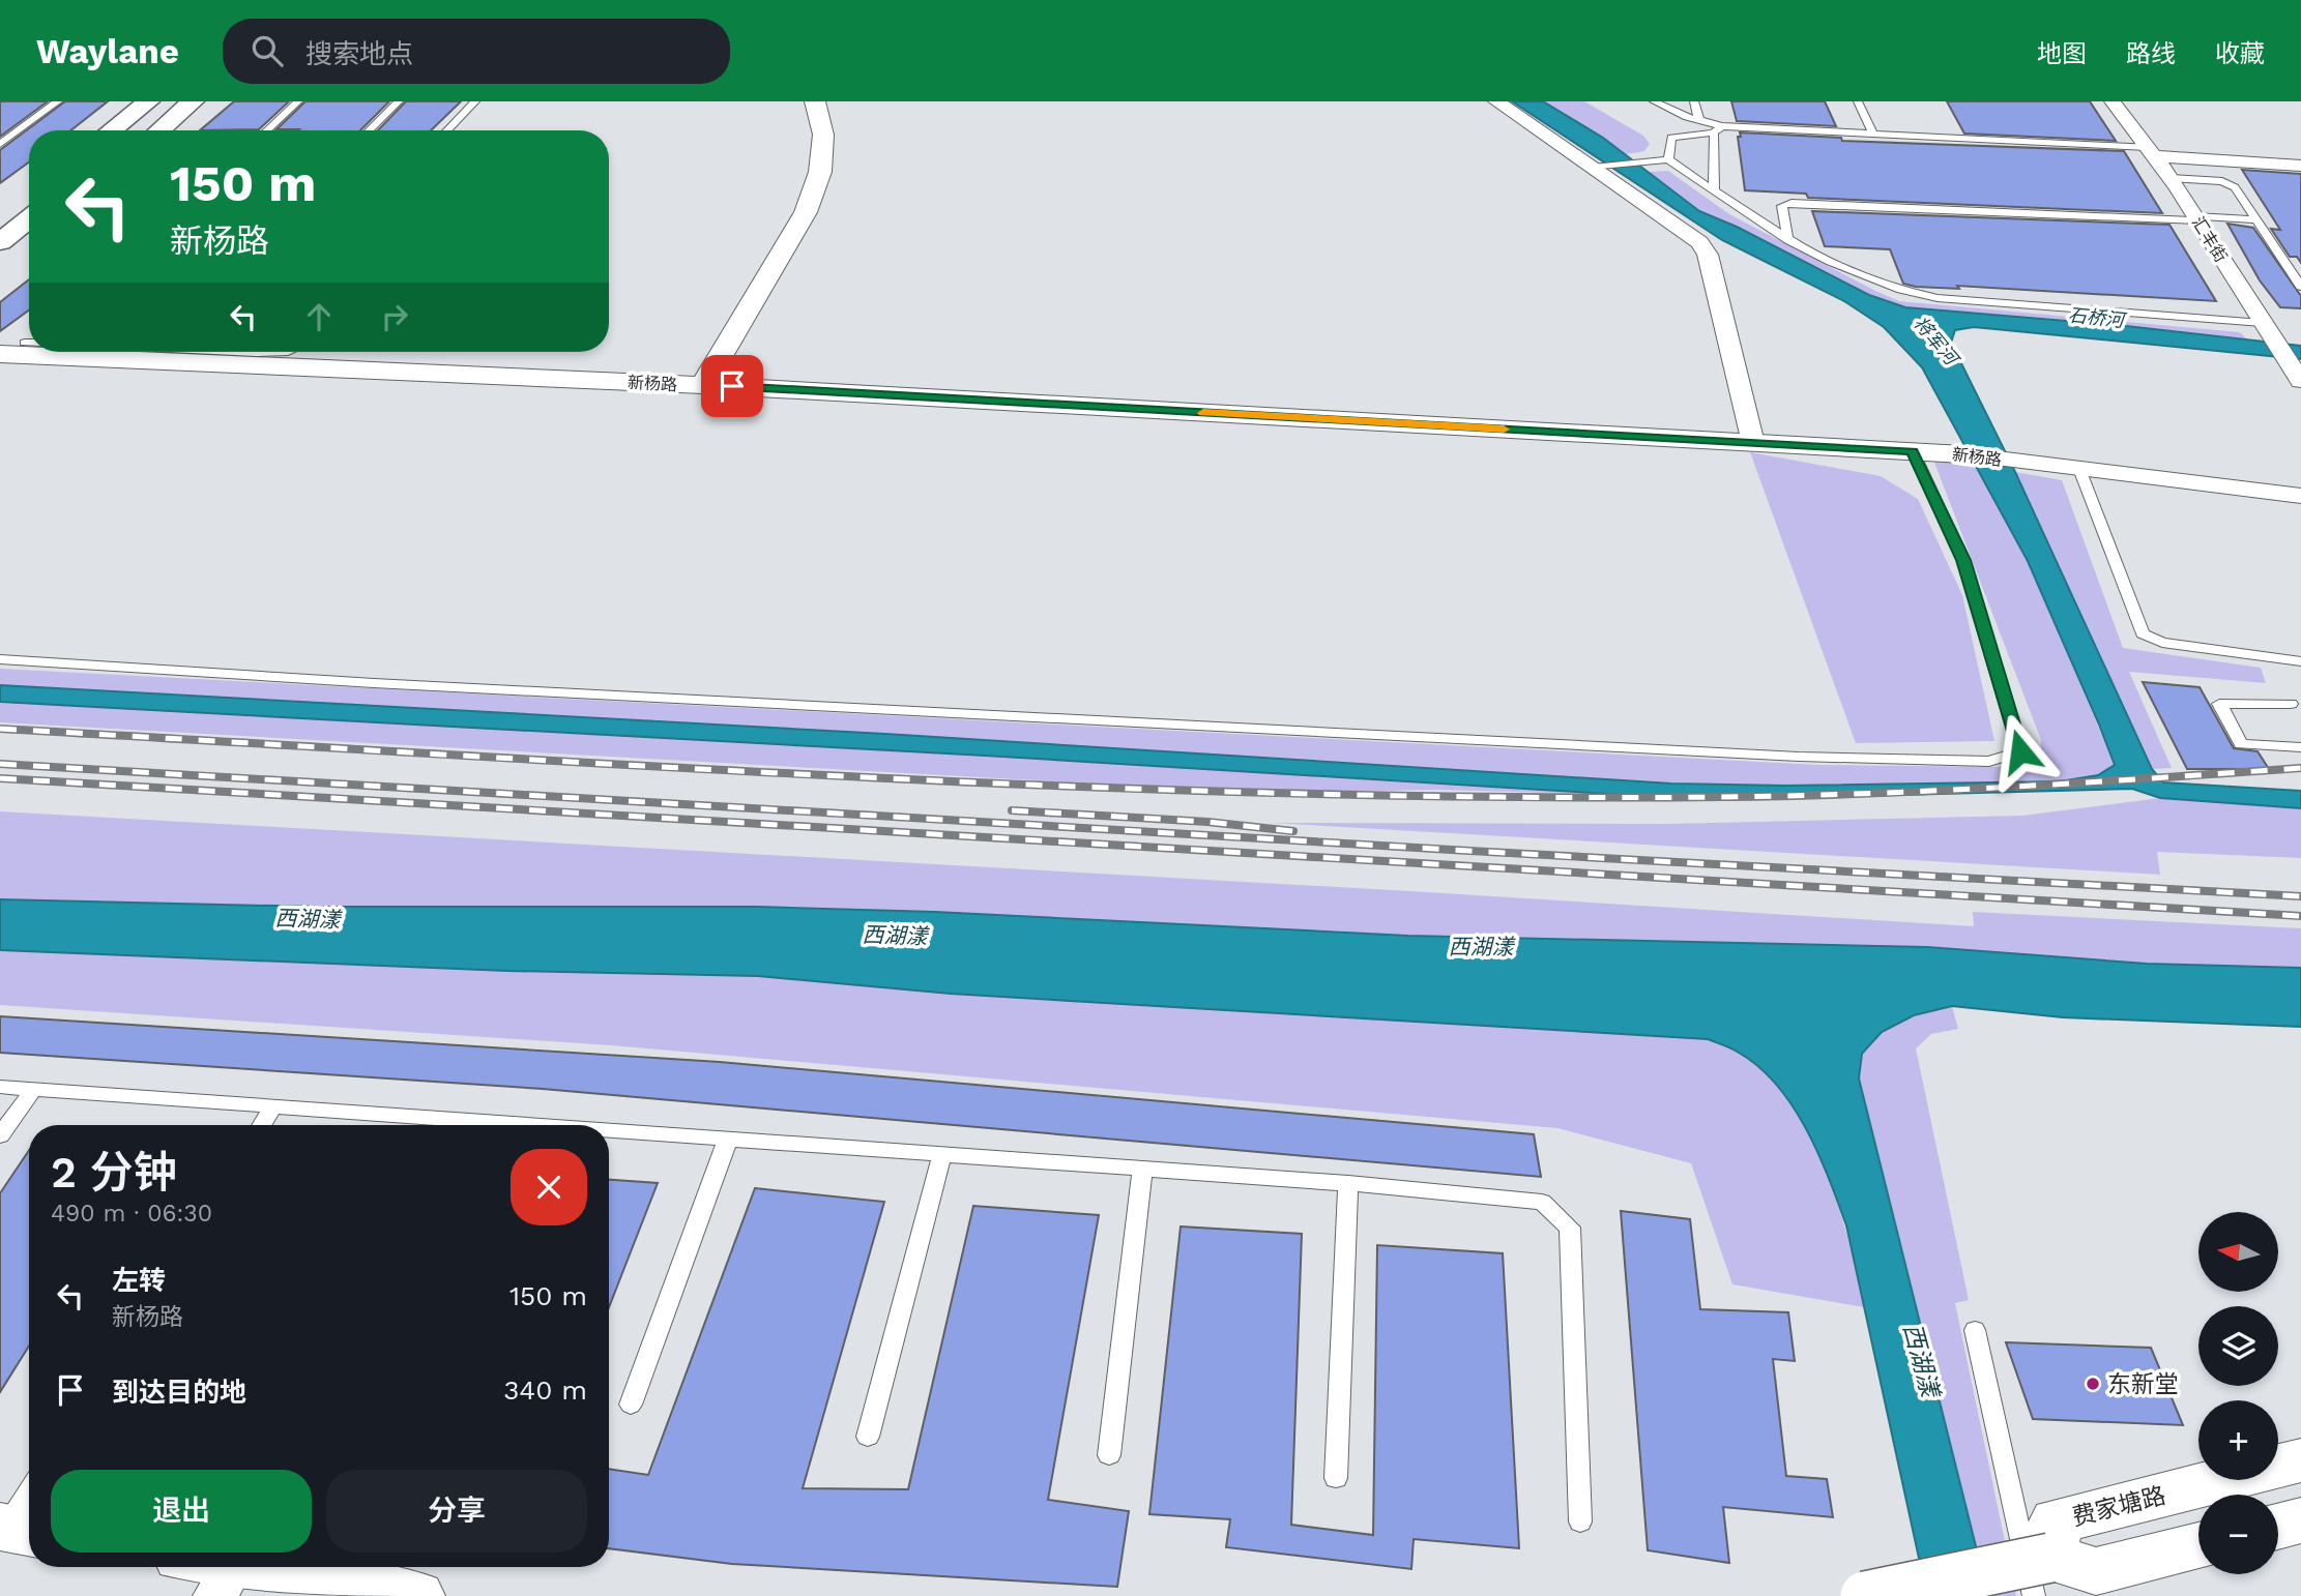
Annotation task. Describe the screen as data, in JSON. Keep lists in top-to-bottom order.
{
  "streets": {
    "street": ["汇丰街", "新杨路", "费家塘路"]
  },
  "water": ["石桥河", "将军河", "西湖漾"],
  "places": ["东新堂"],
  "north": "left",
  "page": {
    "header": "Waylane",
    "search": "搜索地点",
    "nav": ["地图", "路线", "收藏"],
    "turn": ["150 m", "新杨路"],
    "heading": ["2 分钟", "490 m · 06:30"],
    "map_buttons": ["+", "−"],
    "list": [
      {
        "name": "左转",
        "note": "新杨路",
        "value": "150 m"
      },
      {
        "name": "到达目的地",
        "value": "340 m"
      }
    ],
    "buttons": ["退出", "分享"]
  }
}
